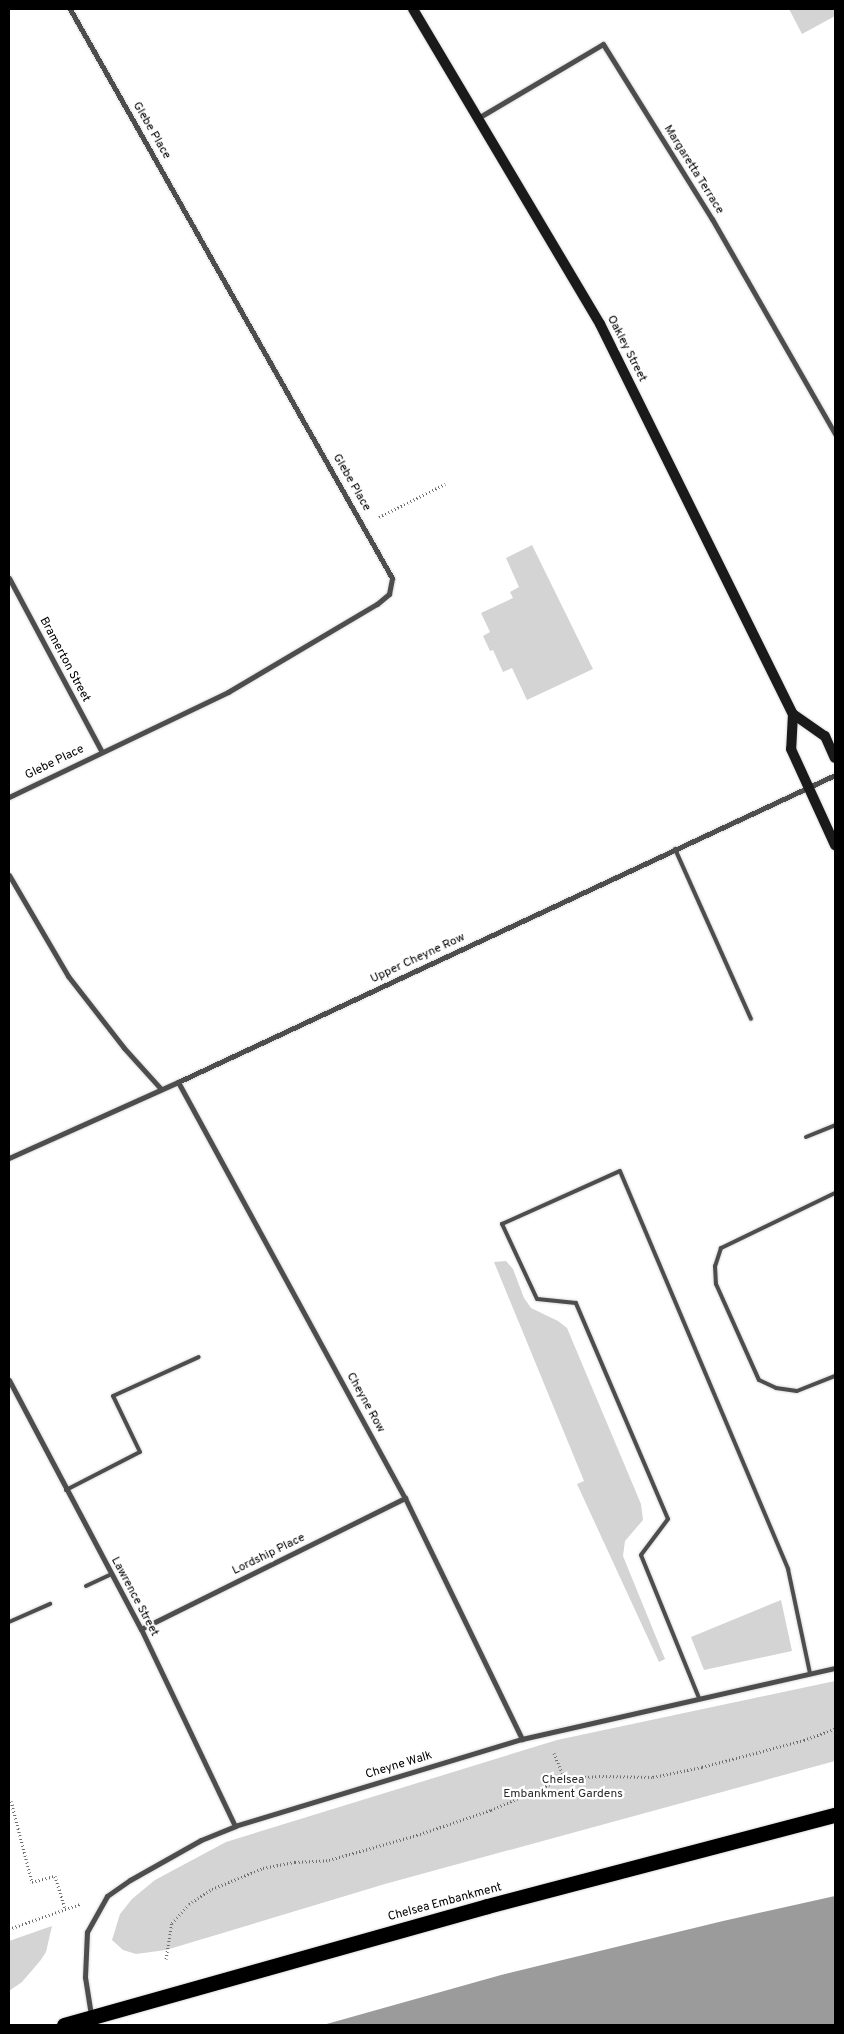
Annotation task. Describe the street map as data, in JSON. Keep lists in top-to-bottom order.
{
  "streets": {
    "highway": ["Chelsea Embankment"],
    "main road": ["Oakley Street"],
    "street": [
      "Glebe Place",
      "Margaretta Terrace",
      "Bramerton Street",
      "Upper Cheyne Row",
      "Cheyne Row",
      "Lordship Place",
      "Lawrence Street",
      "Cheyne Walk"
    ]
  },
  "crossings": [
    ["Glebe Place", "Bramerton Street"],
    ["Margaretta Terrace", "Oakley Street"],
    ["Oakley Street", "Upper Cheyne Row"],
    ["Upper Cheyne Row", "Cheyne Row"],
    ["Cheyne Row", "Lordship Place"],
    ["Cheyne Row", "Cheyne Walk"],
    ["Lordship Place", "Lawrence Street"],
    ["Lawrence Street", "Cheyne Walk"],
    ["Cheyne Walk", "Chelsea Embankment"]
  ],
  "parks": ["Chelsea Embankment Gardens"]
}
